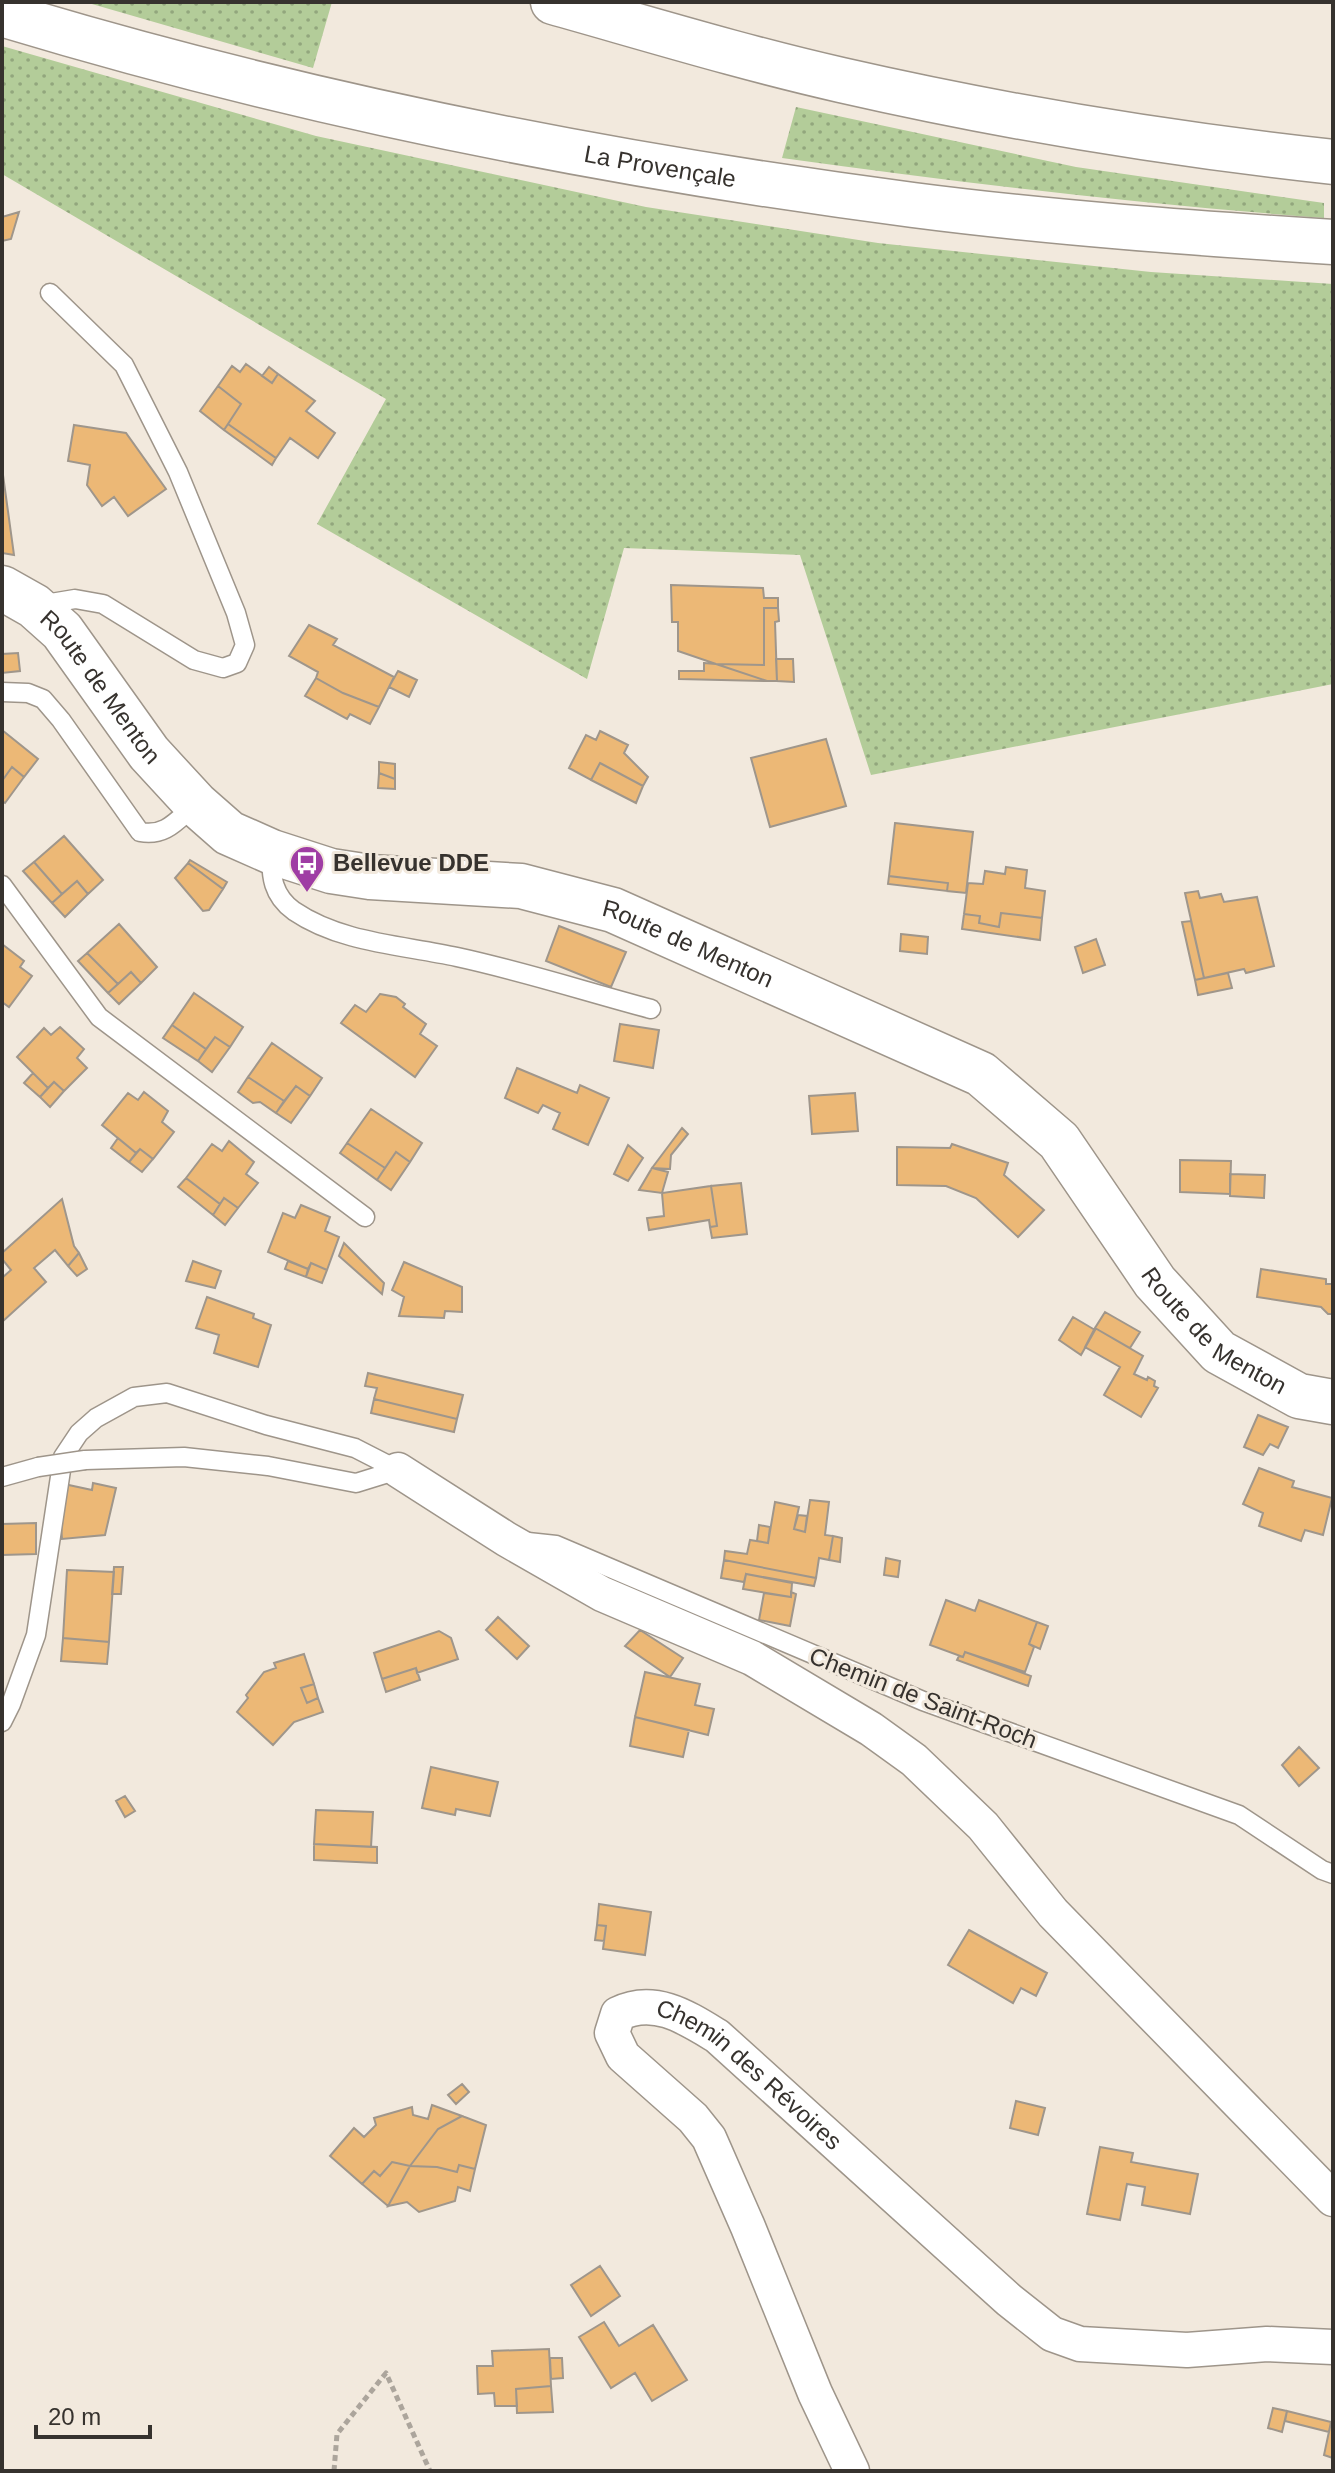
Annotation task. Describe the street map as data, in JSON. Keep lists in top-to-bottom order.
{
  "streets": {
    "main road": ["La Provençale", "Route de Menton"],
    "street": ["Chemin des Révoires"],
    "lane": ["Chemin de Saint-Roch"]
  },
  "places": {
    "bus stop": ["Bellevue DDE"]
  },
  "scale_bar": "20 m"
}
